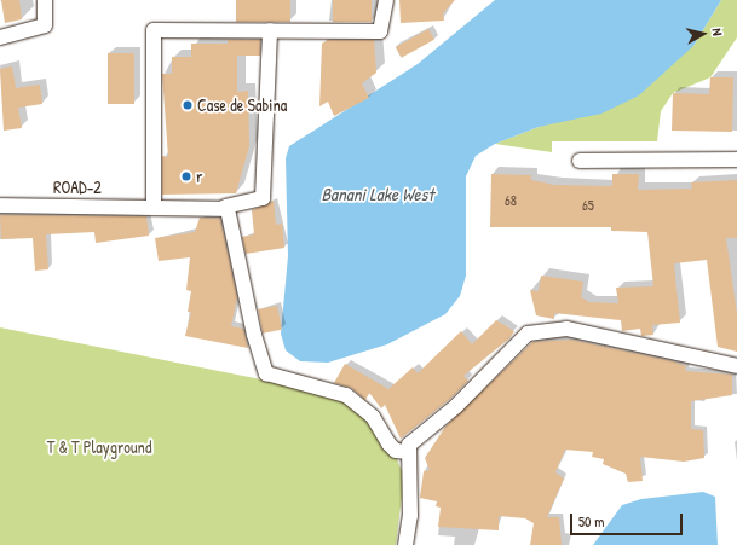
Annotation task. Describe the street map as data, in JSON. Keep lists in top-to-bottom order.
{
  "streets": {
    "street": ["ROAD-2"]
  },
  "water": ["Banani Lake West"],
  "parks": ["T & T Playground"],
  "places": ["Case de Sabina", "r"],
  "house_numbers": ["68", "65"],
  "scale_bar": "50 m",
  "north": "right"
}
